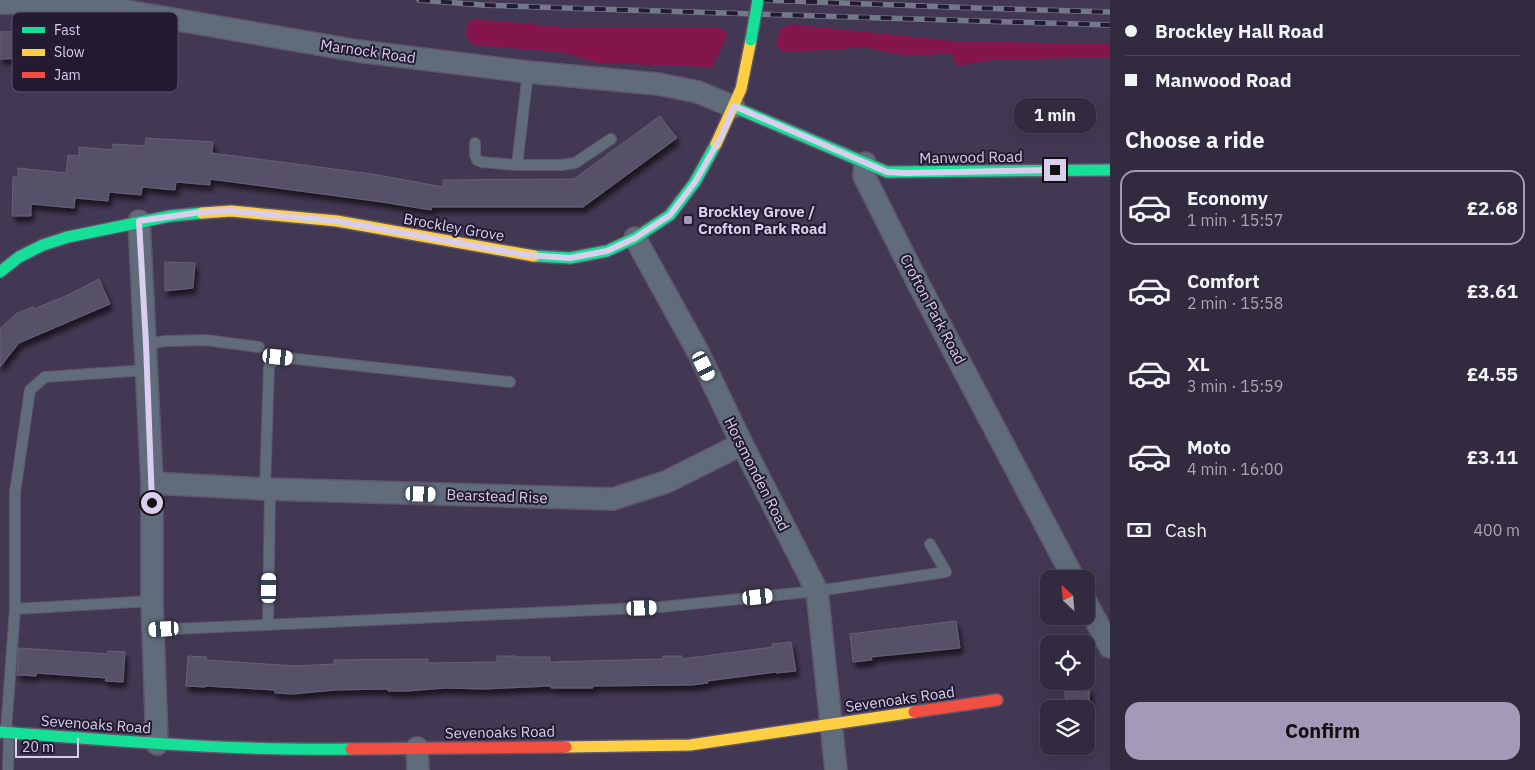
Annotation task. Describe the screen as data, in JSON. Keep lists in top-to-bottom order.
{
  "streets": {
    "street": [
      "Marnock Road",
      "Manwood Road",
      "Brockley Grove",
      "Crofton Park Road",
      "Horsmonden Road",
      "Bearstead Rise",
      "Sevenoaks Road"
    ]
  },
  "crossings": [
    ["Marnock Road", "Brockley Grove"],
    ["Manwood Road", "Crofton Park Road"],
    ["Brockley Grove", "Horsmonden Road"],
    ["Horsmonden Road", "Bearstead Rise"],
    ["Horsmonden Road", "Sevenoaks Road"]
  ],
  "places": {
    "transit": ["Brockley Grove / Crofton Park Road"]
  },
  "legend": ["Fast", "Slow", "Jam"],
  "scale_bar": "20 m",
  "north": "top left",
  "page": {
    "banner": ["Brockley Hall Road", "Manwood Road"],
    "bubble": "1 min",
    "heading": "Choose a ride",
    "list": [
      {
        "name": "Economy",
        "note": "1 min · 15:57",
        "value": "£2.68"
      },
      {
        "name": "Comfort",
        "note": "2 min · 15:58",
        "value": "£3.61"
      },
      {
        "name": "XL",
        "note": "3 min · 15:59",
        "value": "£4.55"
      },
      {
        "name": "Moto",
        "note": "4 min · 16:00",
        "value": "£3.11"
      }
    ],
    "pay": ["Cash", "400 m"],
    "buttons": "Confirm",
    "scale": "20 m"
  }
}
